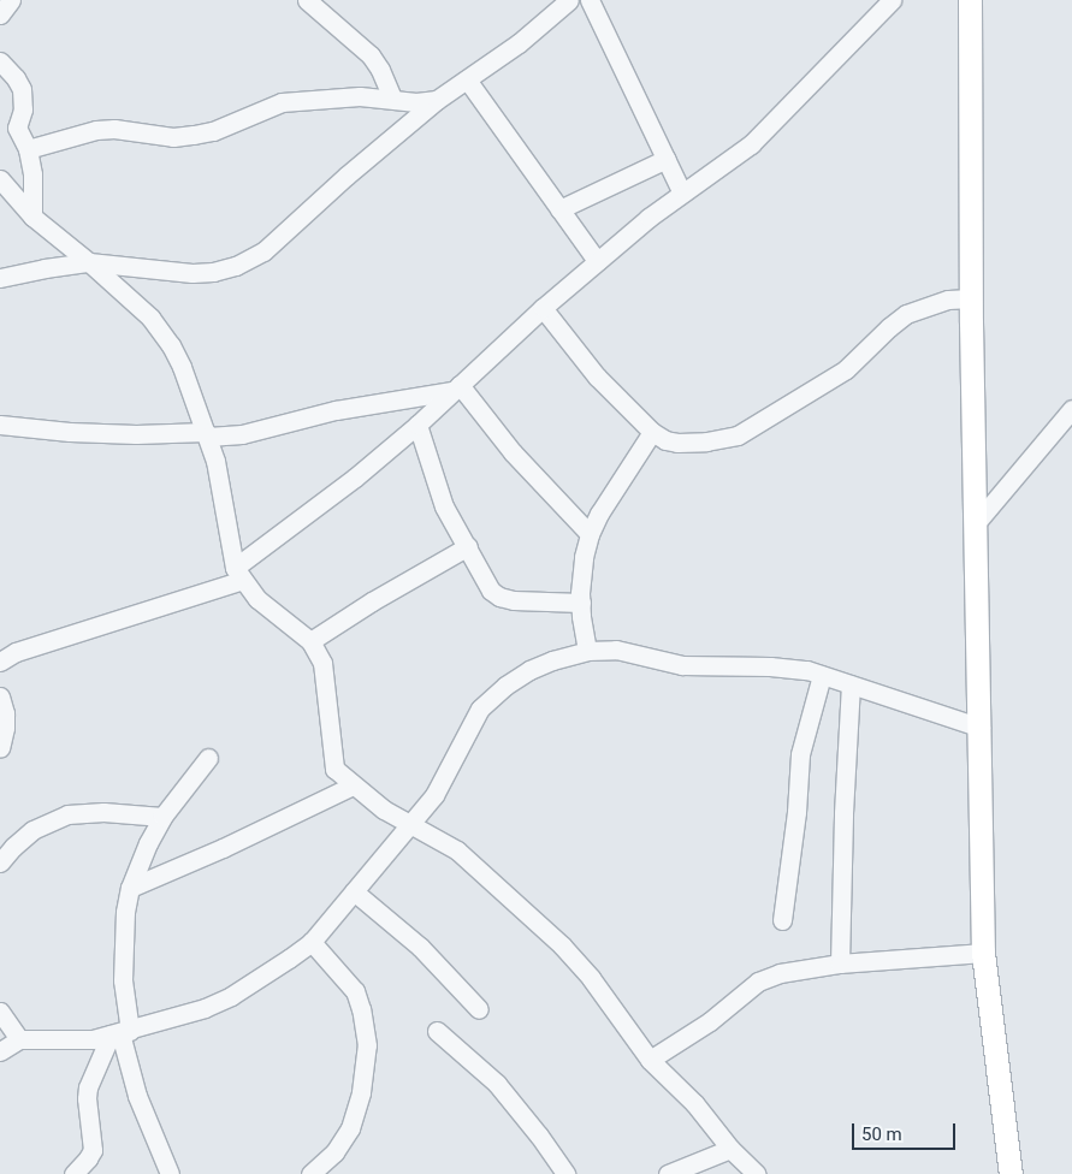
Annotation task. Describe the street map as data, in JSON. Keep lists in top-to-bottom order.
{
  "scale_bar": "50 m"
}
